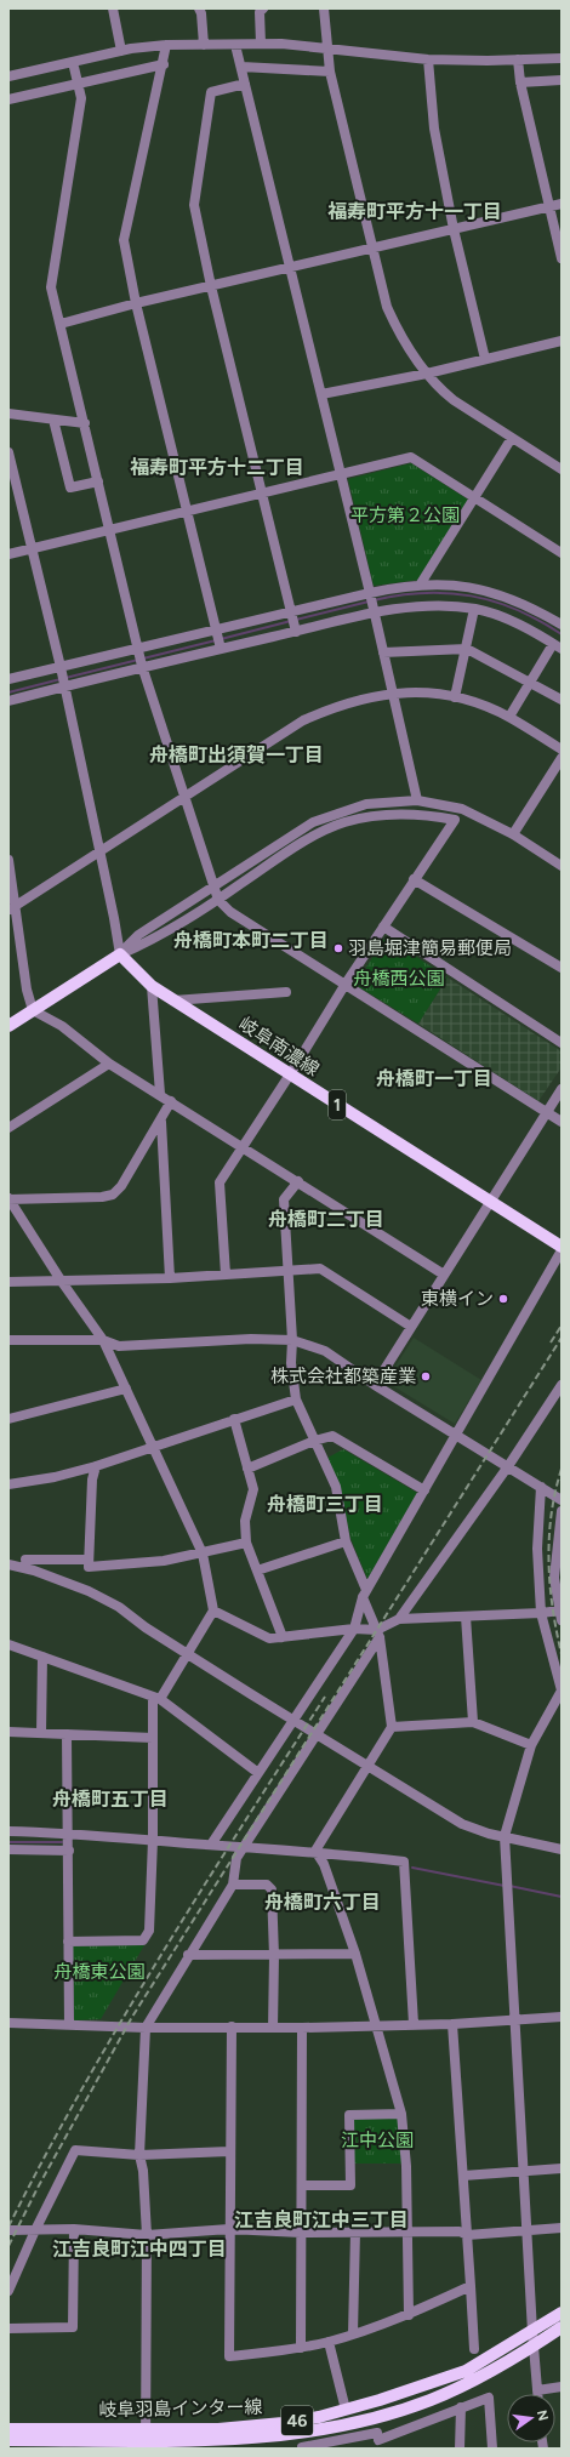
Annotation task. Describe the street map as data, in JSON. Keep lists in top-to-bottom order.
{
  "streets": {
    "main road": [
      "岐阜南濃線",
      "1",
      "岐阜羽島インター線",
      "46"
    ]
  },
  "districts": [
    "福寿町平方十一丁目",
    "福寿町平方十二丁目",
    "舟橋町出須賀一丁目",
    "舟橋町本町二丁目",
    "舟橋町一丁目",
    "舟橋町二丁目",
    "舟橋町三丁目",
    "舟橋町五丁目",
    "舟橋町六丁目",
    "江吉良町江中三丁目",
    "江吉良町江中四丁目"
  ],
  "parks": [
    "平方第２公園",
    "舟橋西公園",
    "舟橋東公園",
    "江中公園"
  ],
  "places": ["羽島堀津簡易郵便局", "東横イン", "株式会社都築産業"],
  "north": "right"
}
